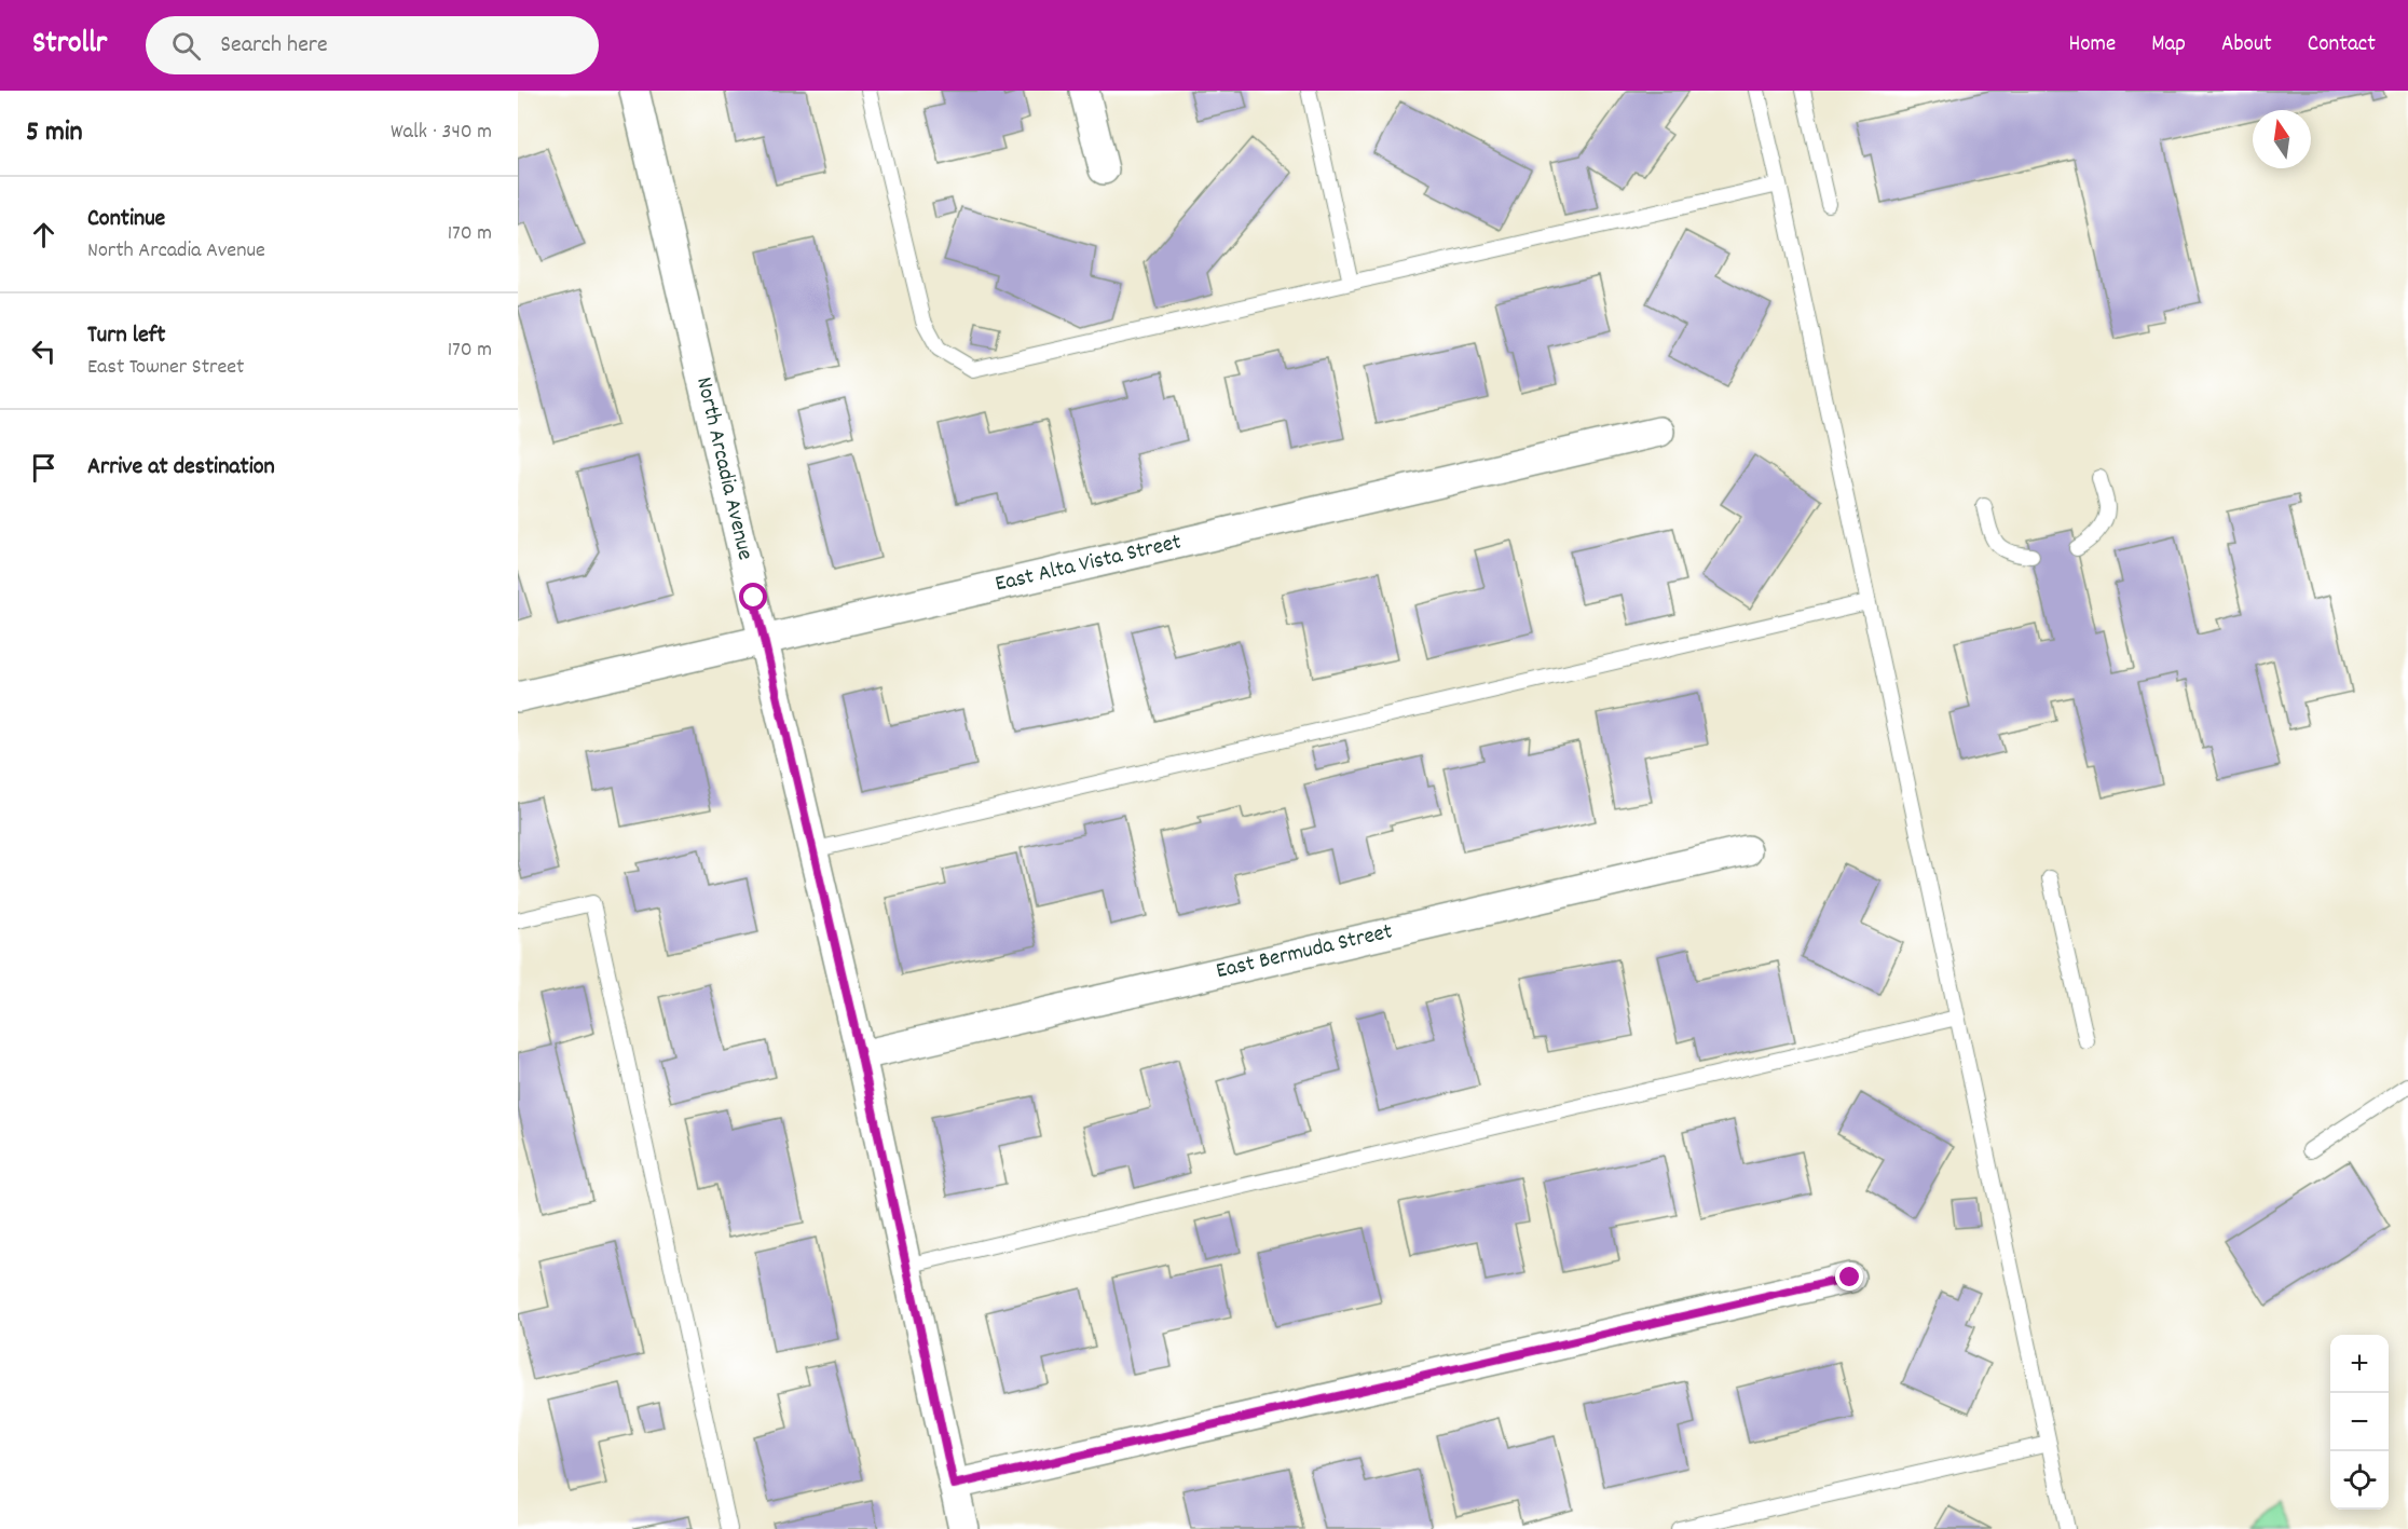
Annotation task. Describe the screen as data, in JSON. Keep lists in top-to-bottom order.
{
  "streets": {
    "street": ["North Arcadia Avenue", "East Alta Vista Street", "East Bermuda Street"]
  },
  "crossings": [
    ["North Arcadia Avenue", "East Alta Vista Street"],
    ["North Arcadia Avenue", "East Bermuda Street"]
  ],
  "north": "top",
  "page": {
    "header": "Strollr",
    "search": "Search here",
    "nav": [
      "Home",
      "Map",
      "About",
      "Contact"
    ],
    "heading": ["5 min", "Walk · 340 m"],
    "list": [
      ["Continue", "North Arcadia Avenue", "170 m"],
      ["Turn left", "East Towner Street", "170 m"],
      "Arrive at destination"
    ],
    "map_buttons": ["+", "−"]
  }
}
